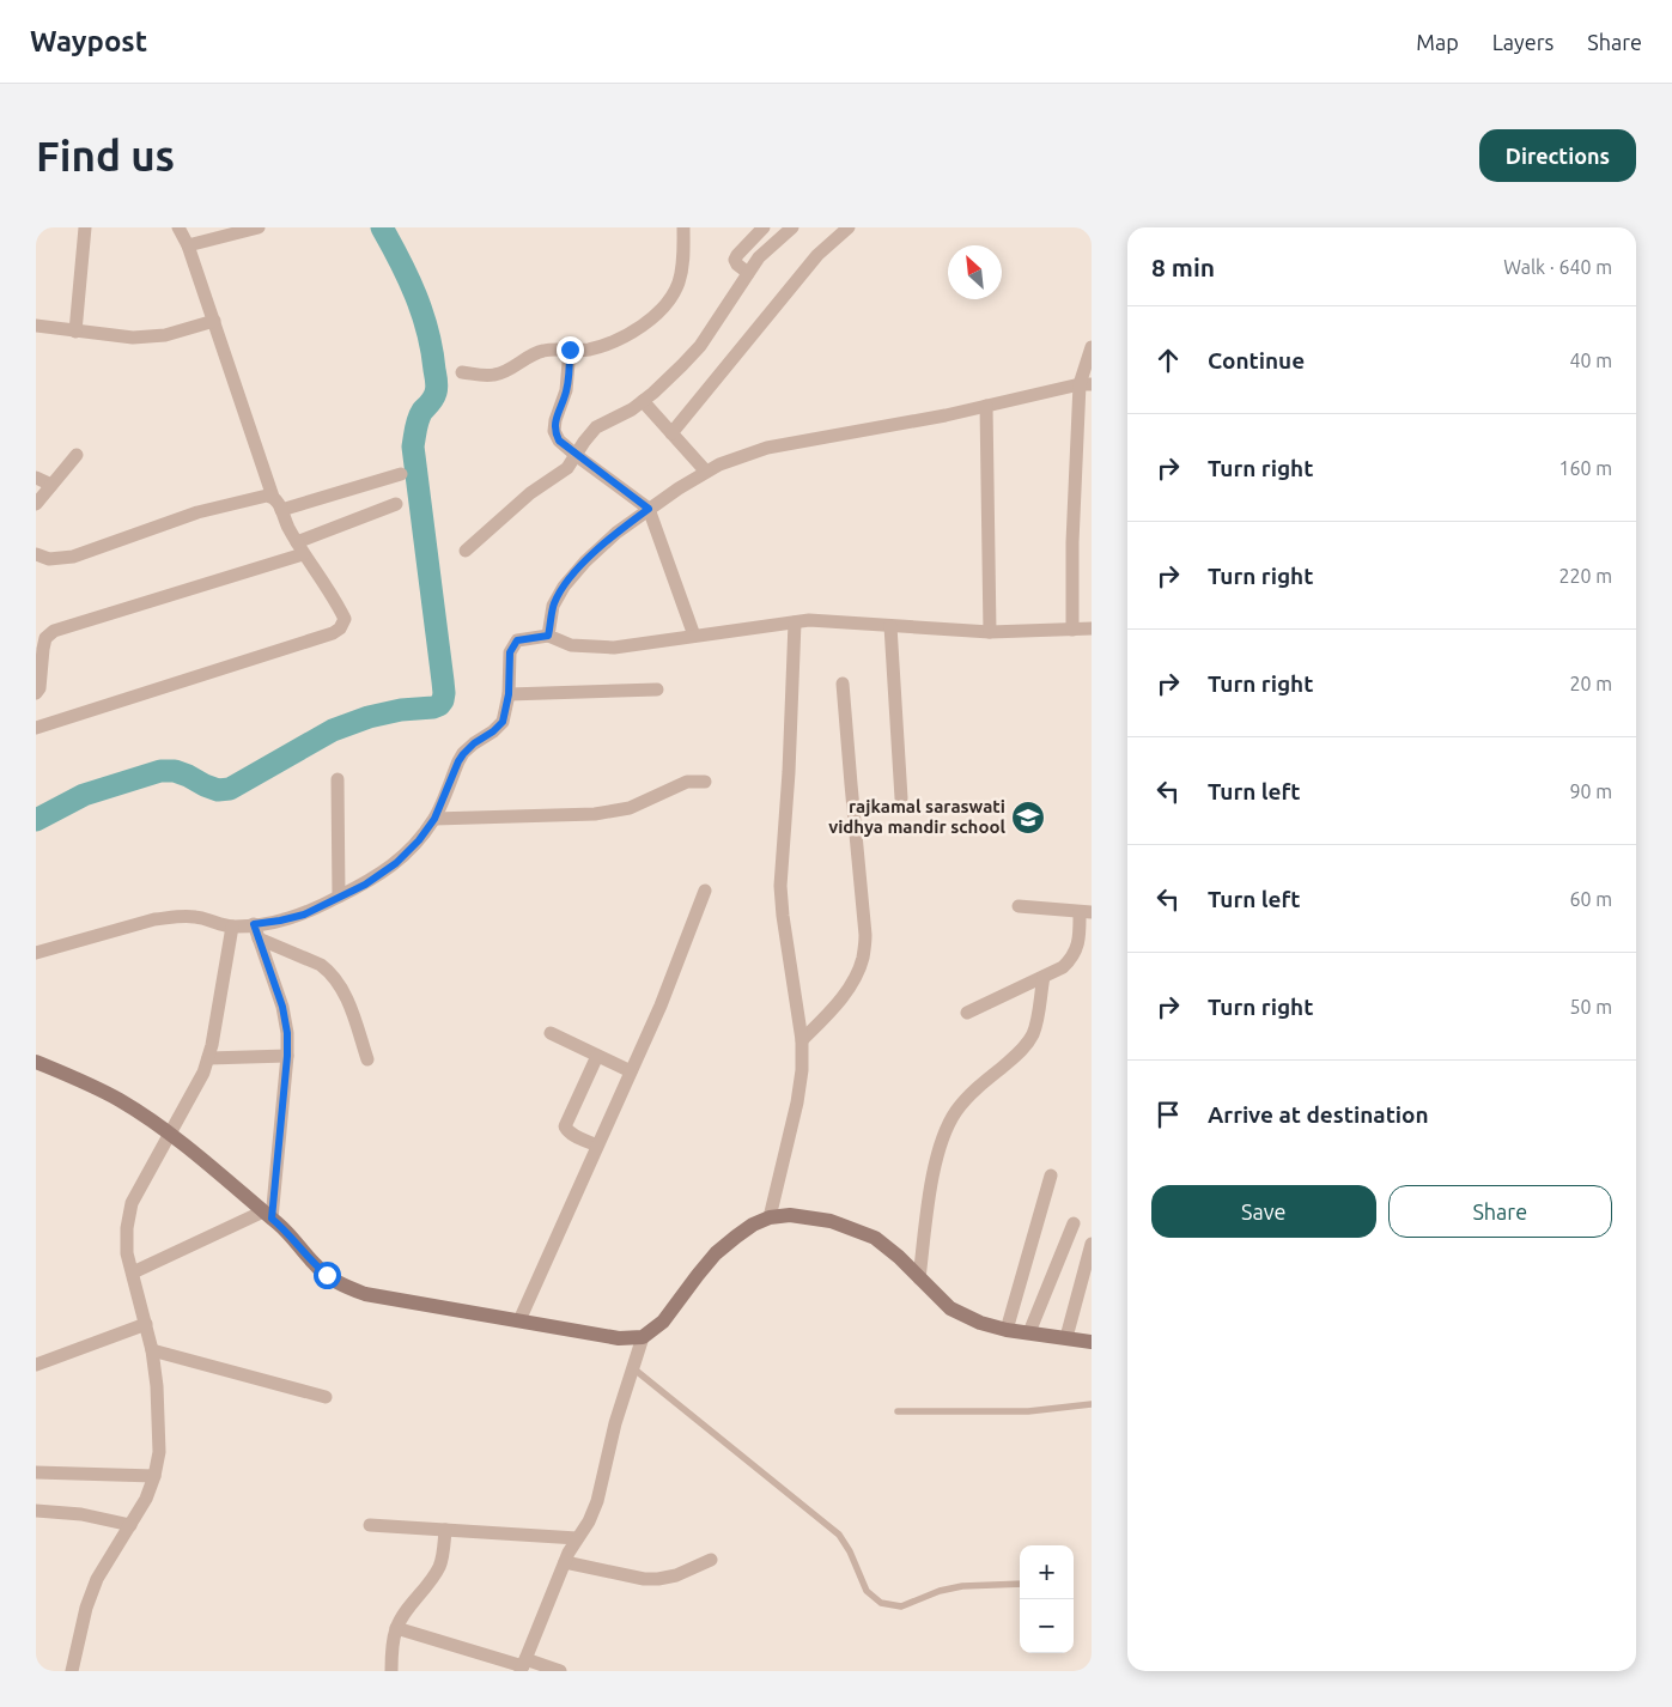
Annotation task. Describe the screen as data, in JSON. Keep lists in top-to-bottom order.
{
  "places": {
    "school or university": ["rajkamal saraswati vidhya mandir school"]
  },
  "north": "top left",
  "page": {
    "header": "Waypost",
    "nav": ["Map", "Layers", "Share"],
    "buttons": [
      "Directions",
      ["Save", "Share"]
    ],
    "title": "Find us",
    "heading": ["8 min", "Walk · 640 m"],
    "list": [
      ["Continue", "40 m"],
      ["Turn right", "160 m"],
      ["Turn right", "220 m"],
      ["Turn right", "20 m"],
      ["Turn left", "90 m"],
      ["Turn left", "60 m"],
      ["Turn right", "50 m"],
      "Arrive at destination"
    ],
    "map_buttons": ["+", "−"]
  }
}
